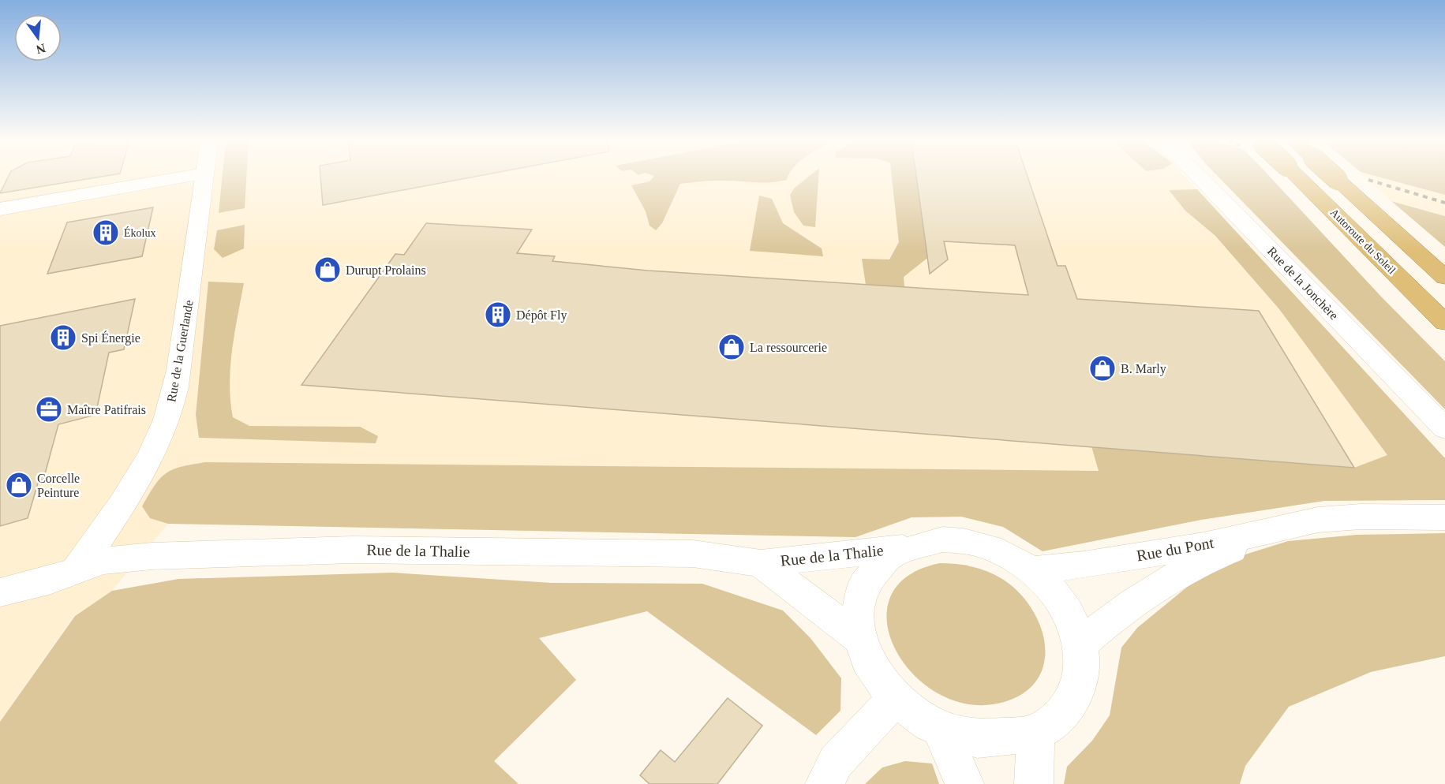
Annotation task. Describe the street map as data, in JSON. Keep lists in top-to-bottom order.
{
  "streets": {
    "highway": ["Autoroute du Soleil"],
    "street": [
      "Rue de la Jonchère",
      "Rue de la Guerlande",
      "Rue du Pont",
      "Rue de la Thalie"
    ]
  },
  "crossings": [
    ["Rue de la Guerlande", "Rue de la Thalie"]
  ],
  "places": {
    "building": ["Ékolux", "Dépôt Fly", "Spi Énergie"],
    "shop": [
      "Durupt Prolains",
      "La ressourcerie",
      "B. Marly",
      "Corcelle Peinture"
    ],
    "office": ["Maître Patifrais"]
  },
  "north": "bottom"
}
